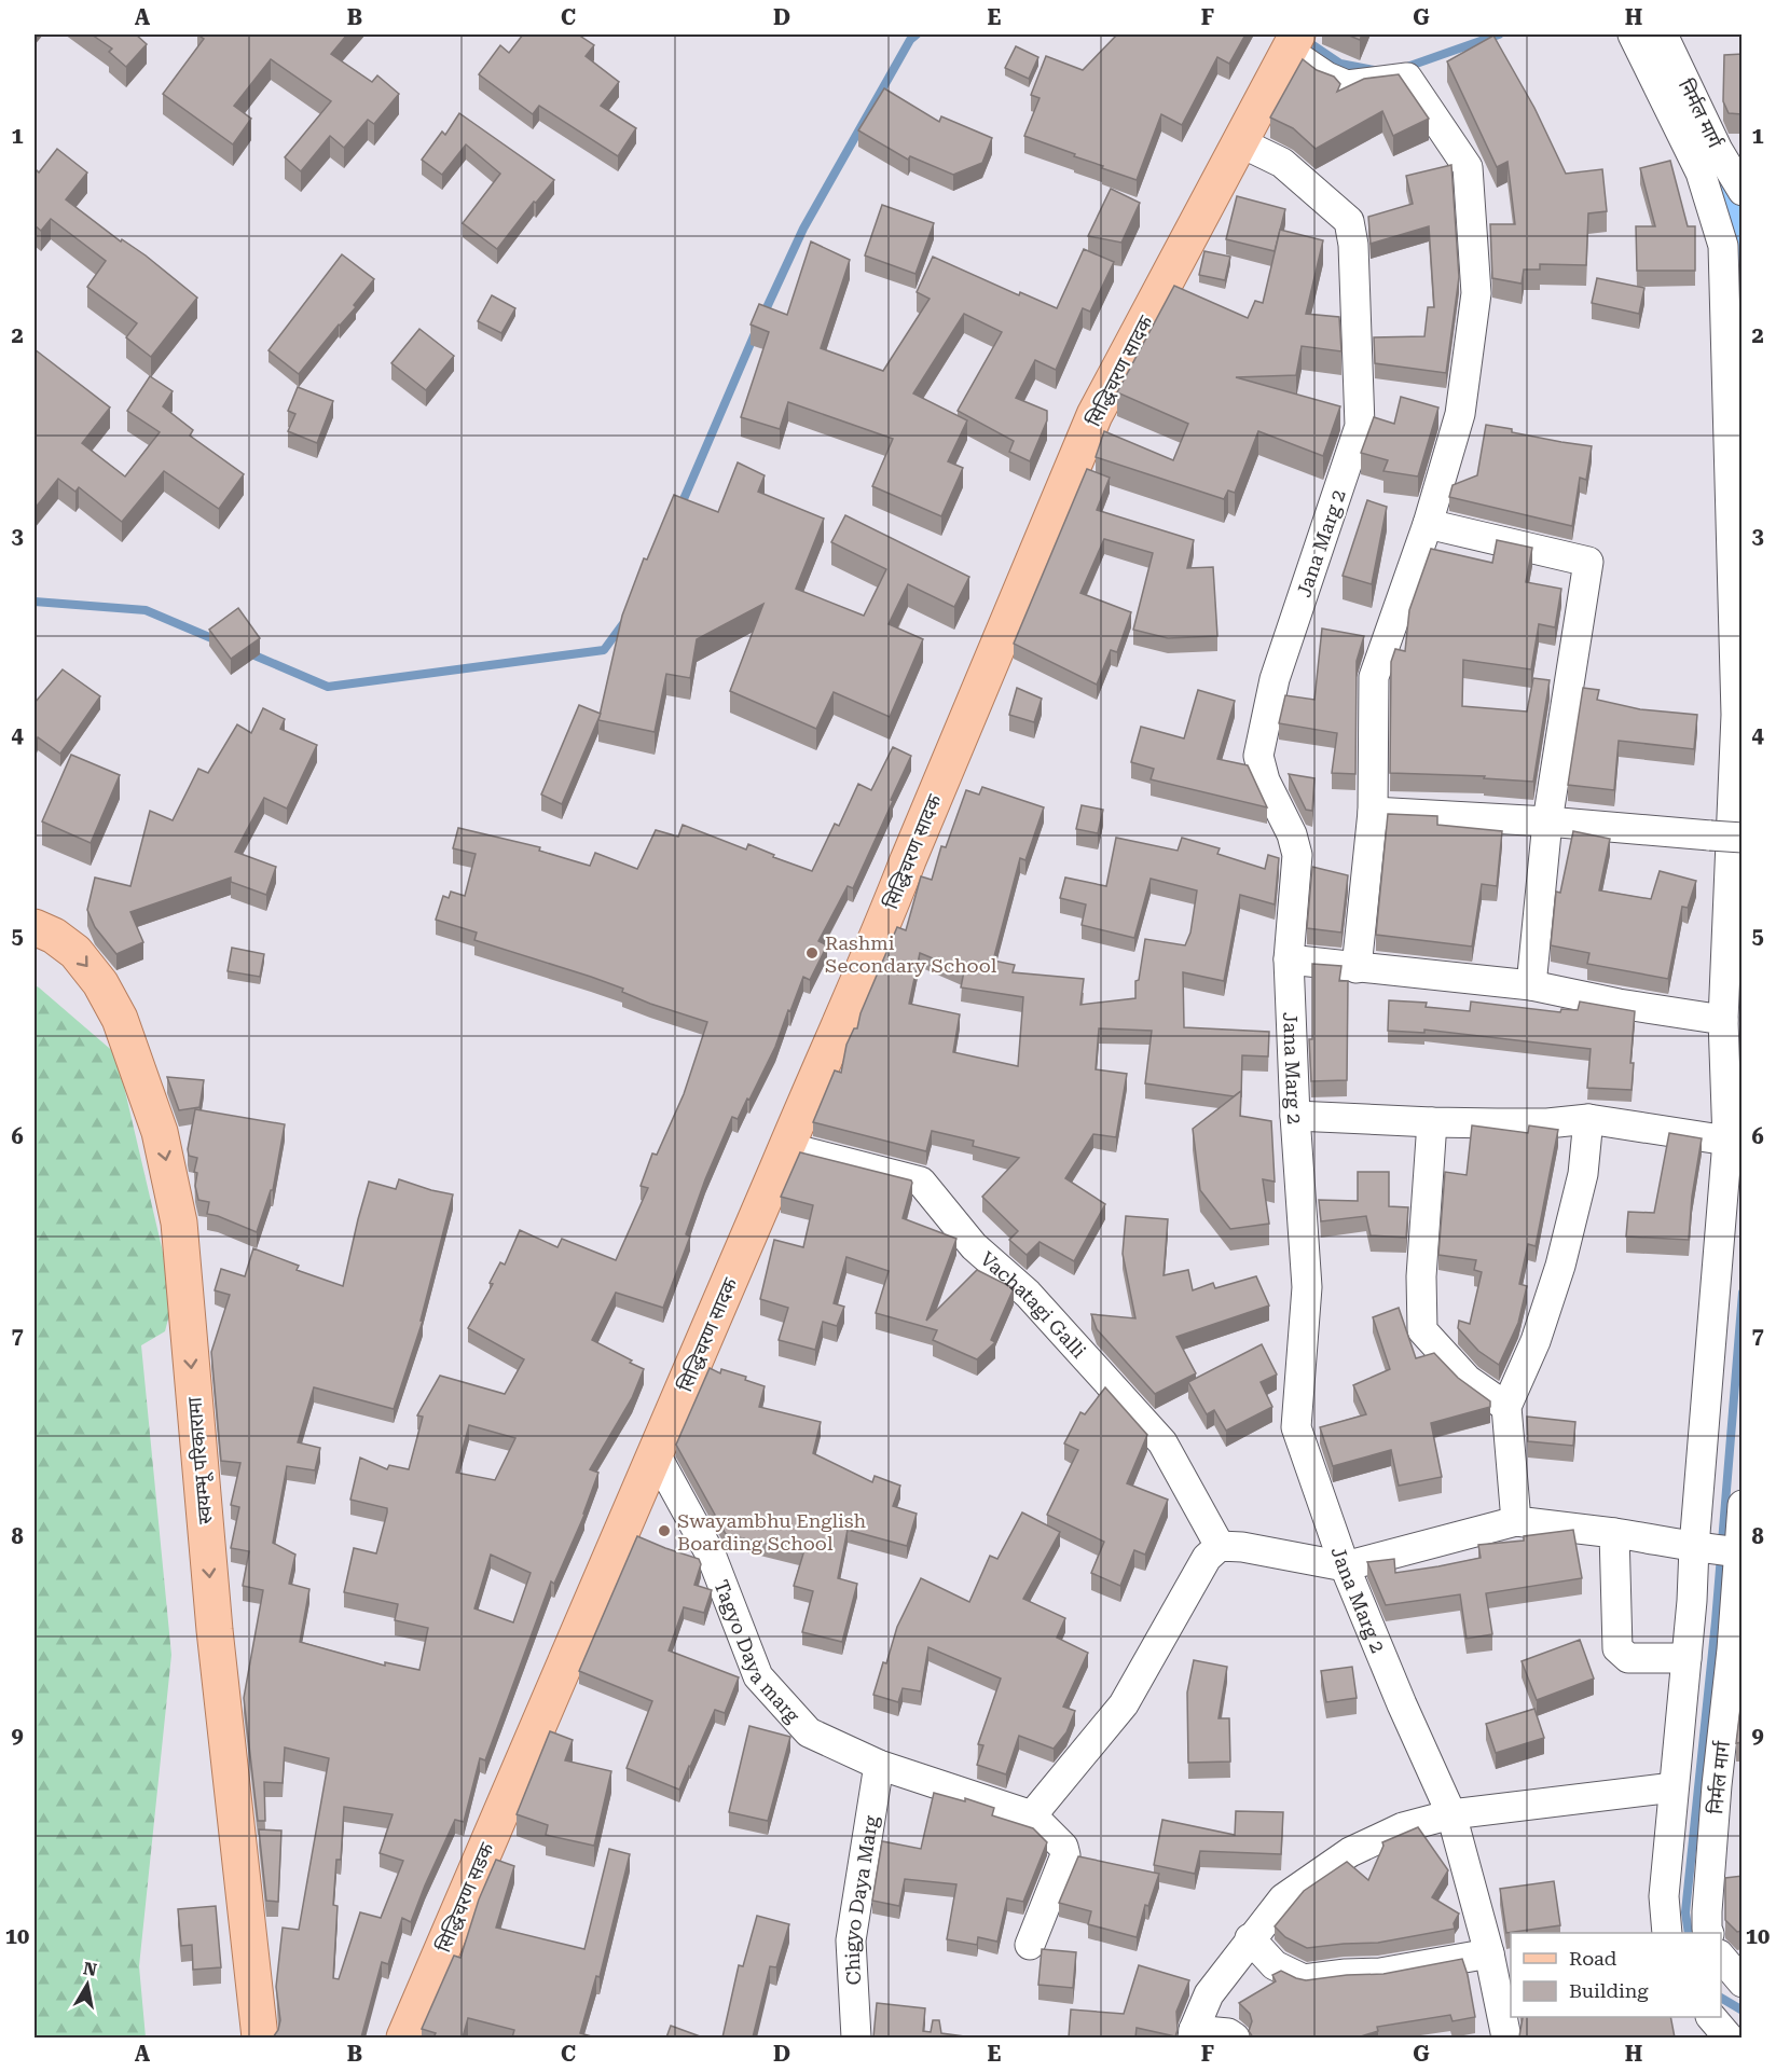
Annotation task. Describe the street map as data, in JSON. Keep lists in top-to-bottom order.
{
  "streets": {
    "main road": ["सिद्धिचरण सादक", "स्वयम्भू परिकारामा", "सिद्धिचरण सडक"],
    "street": [
      "निर्मल मार्ग",
      "Jana Marg 2",
      "Vachatagi Galli",
      "Tagyo Daya marg",
      "Chigyo Daya Marg"
    ]
  },
  "crossings": [
    ["सिद्धिचरण सादक", "Jana Marg 2"],
    ["सिद्धिचरण सादक", "Vachatagi Galli"],
    ["सिद्धिचरण सादक", "Tagyo Daya marg"],
    ["सिद्धिचरण सादक", "सिद्धिचरण सडक"],
    ["Tagyo Daya marg", "Chigyo Daya Marg"]
  ],
  "one_way": ["स्वयम्भू परिकारामा"],
  "places": ["Rashmi Secondary School", "Swayambhu English Boarding School"],
  "legend": ["Road", "Building"],
  "north": "top",
  "grid": {
    "columns": [
      "A",
      "B",
      "C",
      "D",
      "E",
      "F",
      "G",
      "H"
    ],
    "rows": [
      "1",
      "2",
      "3",
      "4",
      "5",
      "6",
      "7",
      "8",
      "9",
      "10"
    ]
  }
}
